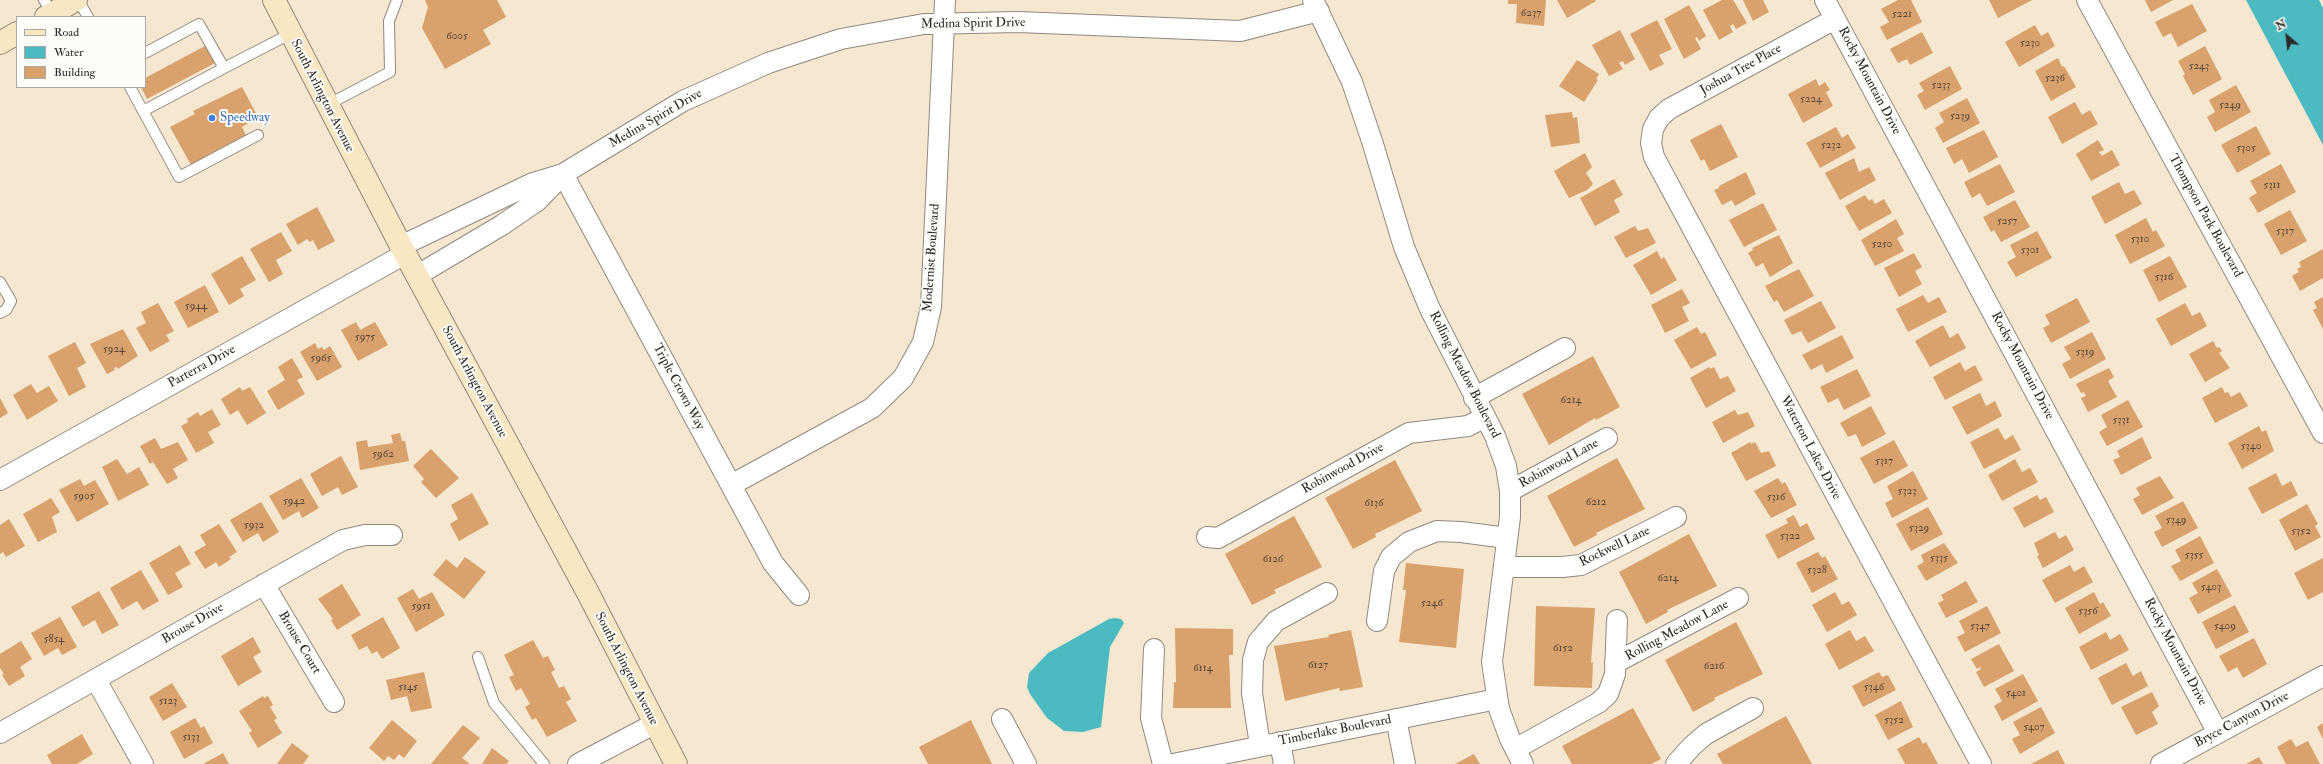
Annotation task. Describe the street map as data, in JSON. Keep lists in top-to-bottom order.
{
  "streets": {
    "main road": ["South Arlington Avenue"],
    "street": [
      "Medina Spirit Drive",
      "Joshua Tree Place",
      "Rocky Mountain Drive",
      "Thompson Park Boulevard",
      "Modernist Boulevard",
      "Parterra Drive",
      "Rolling Meadow Boulevard",
      "Triple Crown Way",
      "Waterton Lakes Drive",
      "Robinwood Lane",
      "Robinwood Drive",
      "Rockwell Lane",
      "Brouse Drive",
      "Rolling Meadow Lane",
      "Brouse Court",
      "Bryce Canyon Drive",
      "Timberlake Boulevard"
    ]
  },
  "crossings": [
    ["Medina Spirit Drive", "South Arlington Avenue"],
    ["Medina Spirit Drive", "Modernist Boulevard"],
    ["Medina Spirit Drive", "Parterra Drive"],
    ["Medina Spirit Drive", "Rolling Meadow Boulevard"],
    ["Medina Spirit Drive", "Triple Crown Way"],
    ["Joshua Tree Place", "Rocky Mountain Drive"],
    ["Joshua Tree Place", "Waterton Lakes Drive"],
    ["Rocky Mountain Drive", "Bryce Canyon Drive"],
    ["South Arlington Avenue", "Parterra Drive"],
    ["Modernist Boulevard", "Triple Crown Way"],
    ["Rolling Meadow Boulevard", "Robinwood Lane"],
    ["Rolling Meadow Boulevard", "Robinwood Drive"],
    ["Rolling Meadow Boulevard", "Rockwell Lane"],
    ["Rolling Meadow Boulevard", "Rolling Meadow Lane"],
    ["Rolling Meadow Boulevard", "Timberlake Boulevard"],
    ["Brouse Drive", "Brouse Court"]
  ],
  "places": ["Speedway"],
  "house_numbers": [
    "6237",
    "5221",
    "6005",
    "5230",
    "5243",
    "5236",
    "5233",
    "5224",
    "5249",
    "5239",
    "5232",
    "5305",
    "5311",
    "5257",
    "5317",
    "5310",
    "5250",
    "5301",
    "5316",
    "5944",
    "5975",
    "5924",
    "5319",
    "5965",
    "6214",
    "5331",
    "5340",
    "5962",
    "5317",
    "5323",
    "5905",
    "5316",
    "5942",
    "6212",
    "6136",
    "5349",
    "5932",
    "5329",
    "5352",
    "5322",
    "5355",
    "5335",
    "6126",
    "5328",
    "6214",
    "5403",
    "5246",
    "5951",
    "5356",
    "5347",
    "5409",
    "5854",
    "6152",
    "6127",
    "6216",
    "6114",
    "5145",
    "5346",
    "5401",
    "5123",
    "5352",
    "5407",
    "5133"
  ],
  "legend": ["Road", "Water", "Building"],
  "north": "top left"
}
